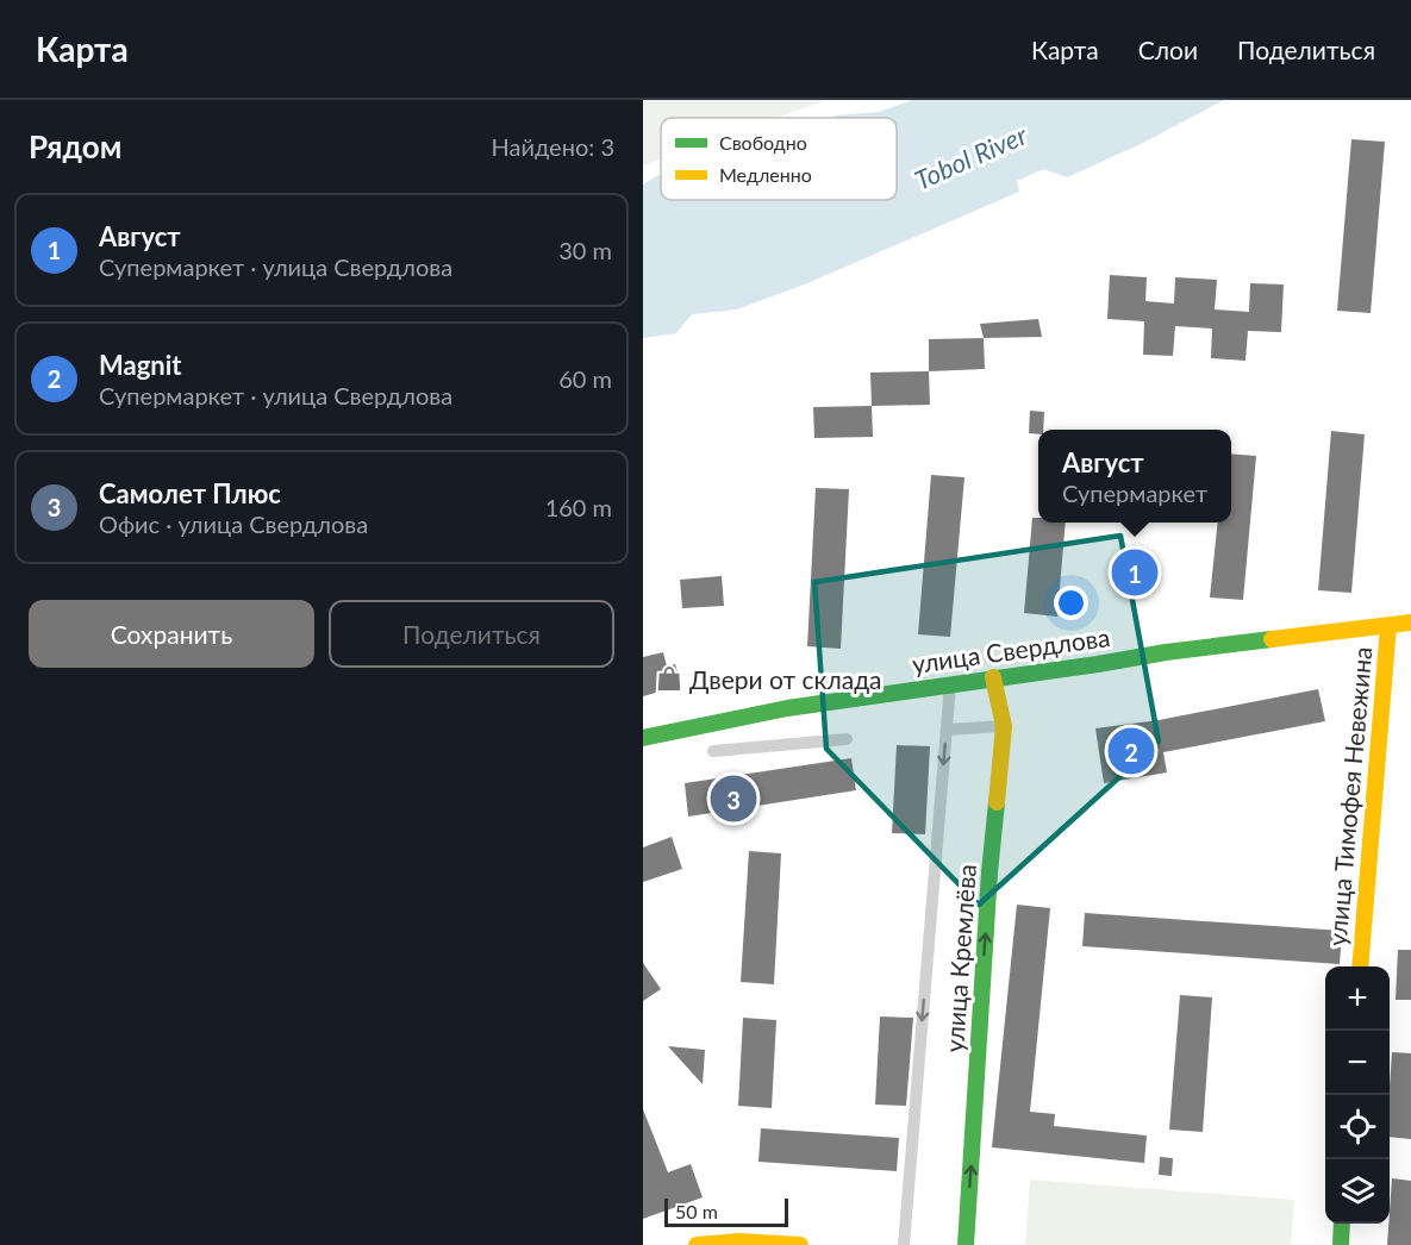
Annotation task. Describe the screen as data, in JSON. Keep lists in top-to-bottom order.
{
  "streets": {
    "street": ["улица Свердлова", "улица Тимофея Невежина", "улица Кремлёва"]
  },
  "crossings": [
    ["улица Свердлова", "улица Тимофея Невежина"],
    ["улица Свердлова", "улица Кремлёва"]
  ],
  "water": ["Tobol River"],
  "places": {
    "shop": ["Двери от склада"]
  },
  "legend": ["Свободно", "Медленно"],
  "scale_bar": "50 m",
  "page": {
    "header": "Карта",
    "nav": ["Карта", "Слои", "Поделиться"],
    "heading": ["Рядом", "Найдено: 3"],
    "list": [
      {
        "mark": "1",
        "name": "Август",
        "note": "Супермаркет · улица Свердлова",
        "value": "30 m"
      },
      {
        "mark": "2",
        "name": "Magnit",
        "note": "Супермаркет · улица Свердлова",
        "value": "60 m"
      },
      {
        "mark": "3",
        "name": "Самолет Плюс",
        "note": "Офис · улица Свердлова",
        "value": "160 m"
      }
    ],
    "popup": ["Август", "Супермаркет"],
    "pins": ["1", "2", "3"],
    "buttons": ["Сохранить", "Поделиться"],
    "map_buttons": ["+", "−"],
    "scale": "50 m"
  }
}
